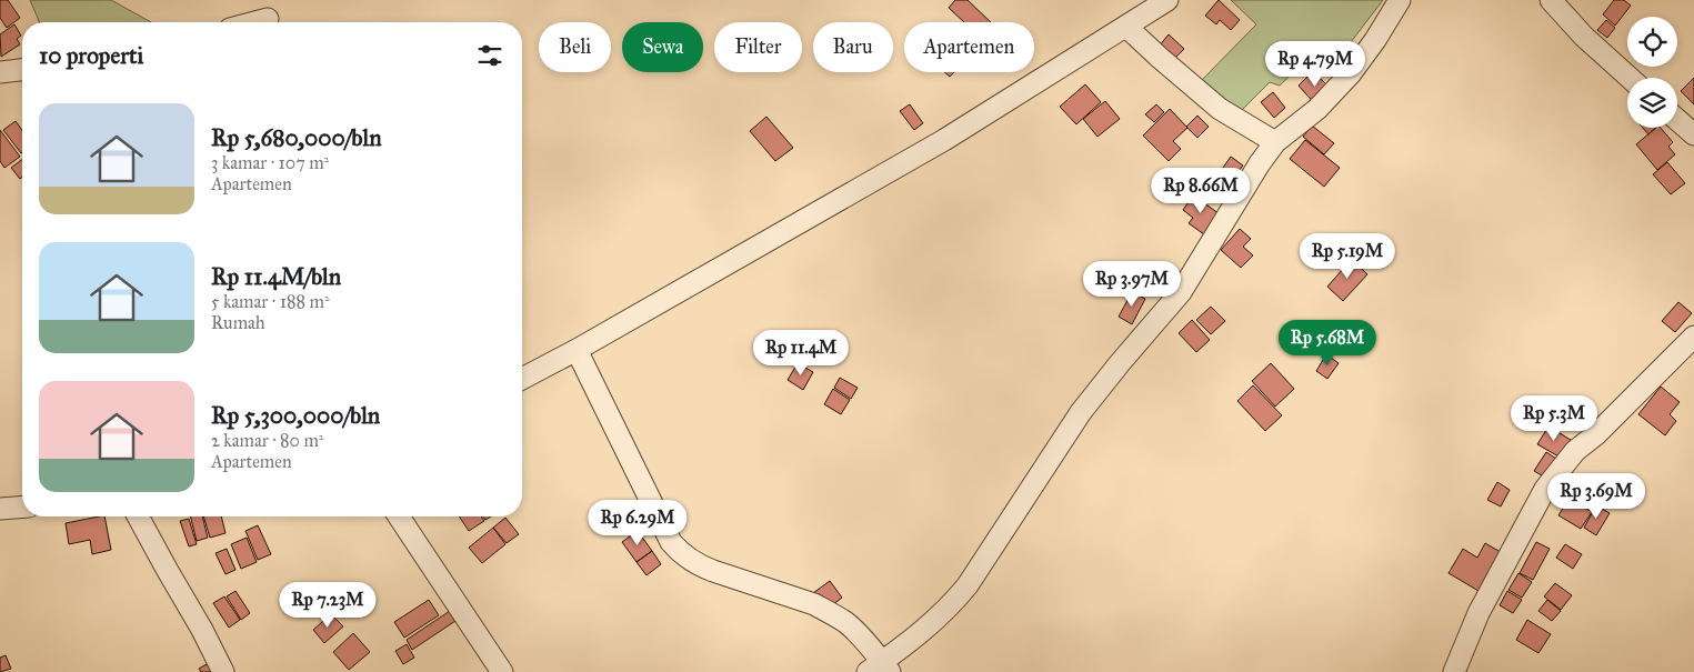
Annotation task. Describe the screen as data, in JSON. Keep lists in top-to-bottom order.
{
  "page": {
    "chip": [
      "Beli",
      "Sewa",
      "Filter",
      "Baru",
      "Apartemen"
    ],
    "heading": "10 properti",
    "price": [
      "Rp 4.79M",
      "Rp 8.66M",
      "Rp 5.19M",
      "Rp 3.97M",
      "Rp 5.68M",
      "Rp 11.4M",
      "Rp 5.3M",
      "Rp 3.69M",
      "Rp 6.29M",
      "Rp 7.23M"
    ],
    "list": [
      {
        "name": "Rp 5,680,000/bln",
        "note": "3 kamar · 107 m² · Apartemen"
      },
      {
        "name": "Rp 11.4M/bln",
        "note": "5 kamar · 188 m² · Rumah"
      },
      {
        "name": "Rp 5,300,000/bln",
        "note": "2 kamar · 80 m² · Apartemen"
      }
    ]
  }
}
